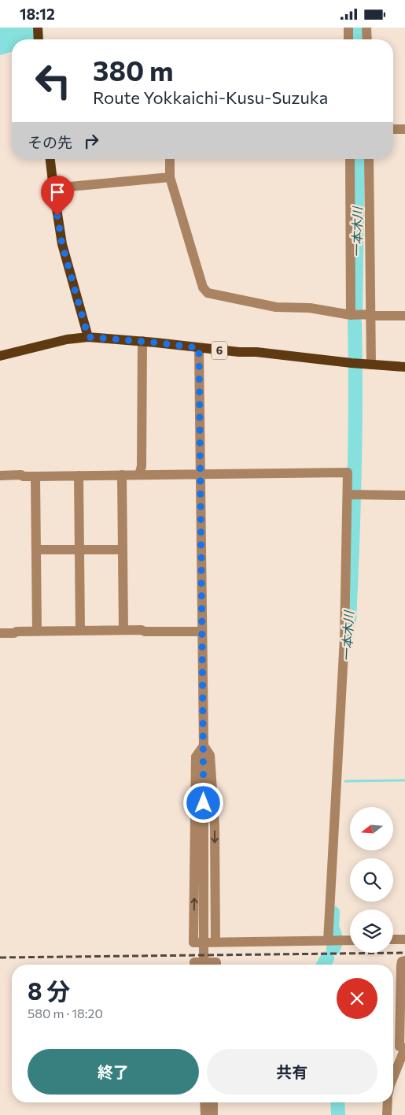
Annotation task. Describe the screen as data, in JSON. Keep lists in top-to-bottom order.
{
  "streets": {
    "main road": ["6"]
  },
  "water": ["一本木川"],
  "north": "left",
  "page": {
    "status": "18:12",
    "turn": ["380 m", "Route Yokkaichi-Kusu-Suzuka"],
    "then": "その先",
    "heading": ["8 分", "580 m · 18:20"],
    "buttons": ["終了", "共有"]
  }
}
